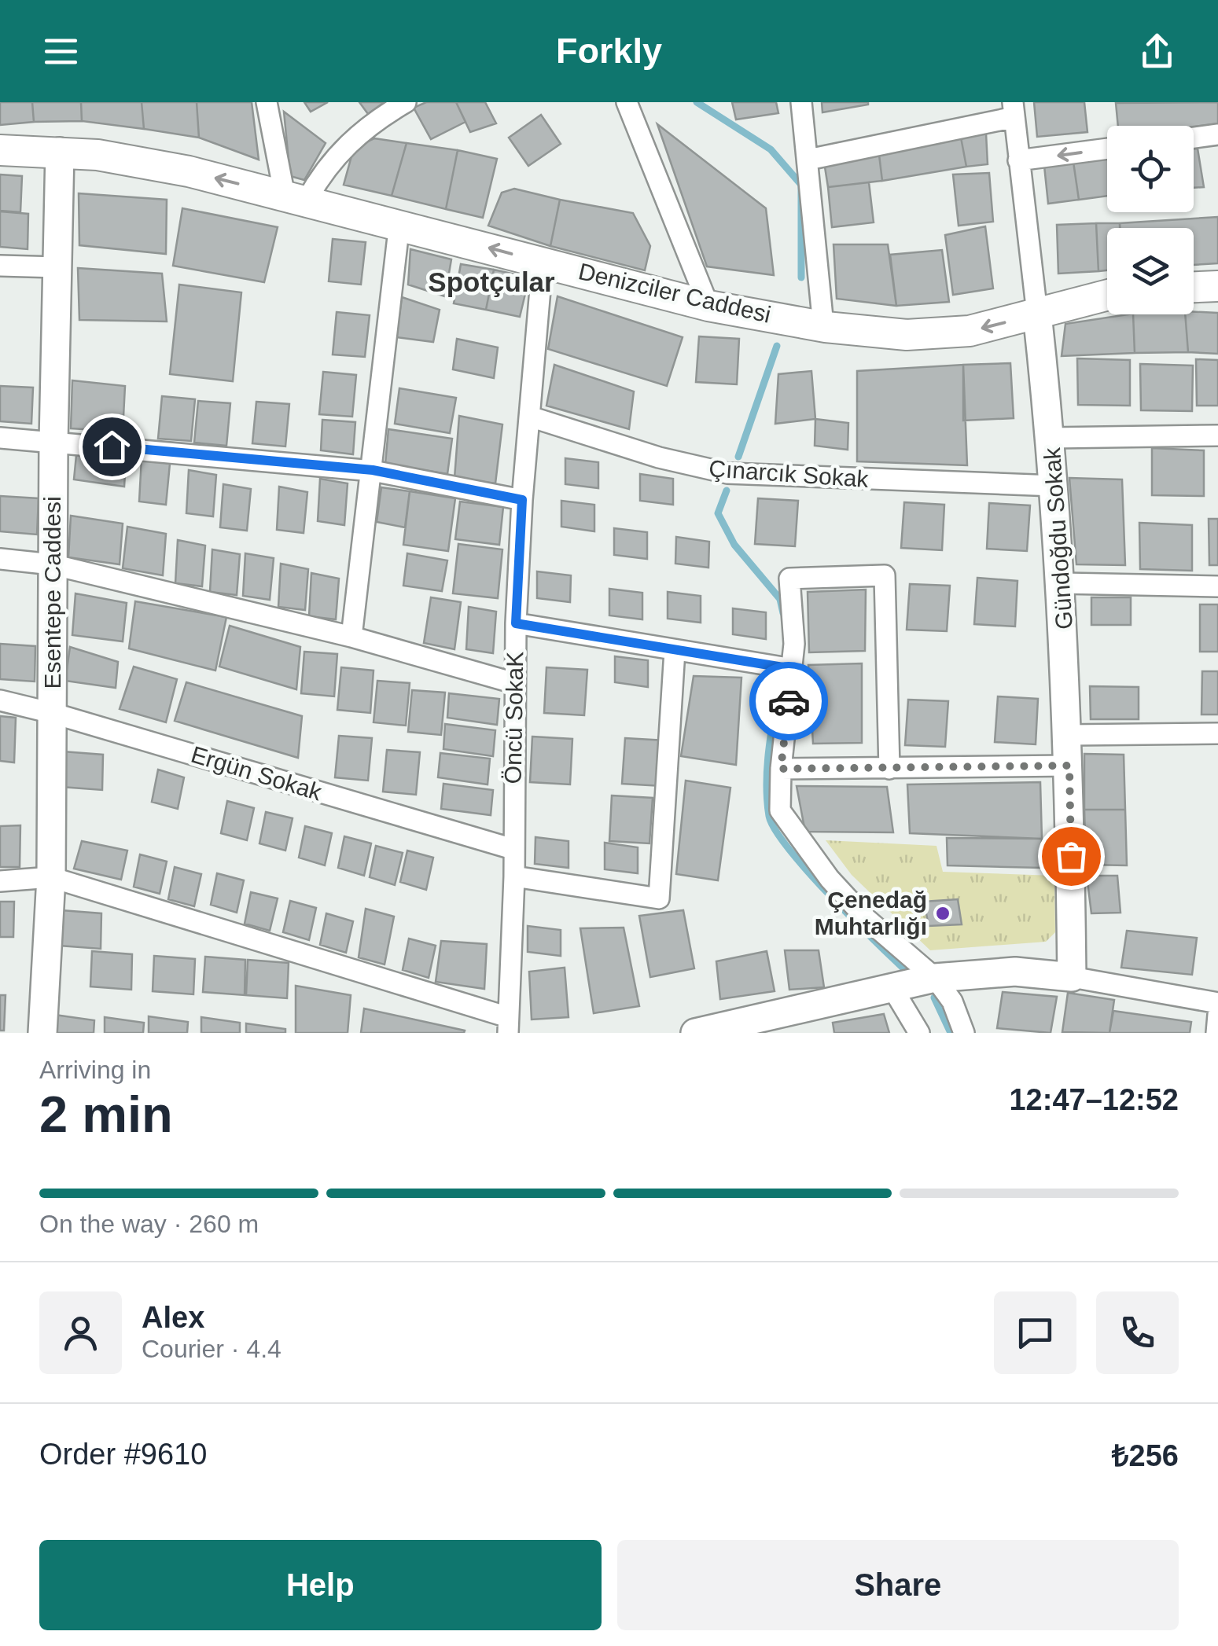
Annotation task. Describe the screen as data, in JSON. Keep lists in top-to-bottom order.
{
  "streets": {
    "main road": ["Denizciler Caddesi"],
    "street": [
      "Çınarcık Sokak",
      "Gündoğdu Sokak",
      "Esentepe Caddesi",
      "Öncü SokaK",
      "Ergün Sokak"
    ]
  },
  "crossings": [
    ["Denizciler Caddesi", "Gündoğdu Sokak"],
    ["Denizciler Caddesi", "Esentepe Caddesi"],
    ["Denizciler Caddesi", "Öncü SokaK"],
    ["Çınarcık Sokak", "Gündoğdu Sokak"],
    ["Çınarcık Sokak", "Öncü SokaK"],
    ["Esentepe Caddesi", "Ergün Sokak"],
    ["Öncü SokaK", "Ergün Sokak"]
  ],
  "one_way": ["Denizciler Caddesi"],
  "districts": ["Spotçular"],
  "places": ["Çenedağ Muhtarlığı"],
  "page": {
    "header": "Forkly",
    "heading": ["2 min", "Arriving in", "12:47–12:52"],
    "panel": [
      "Alex",
      "Courier · 4.4",
      "Order #9610",
      "₺256"
    ],
    "bar": "On the way · 260 m",
    "buttons": ["Help", "Share"]
  }
}
